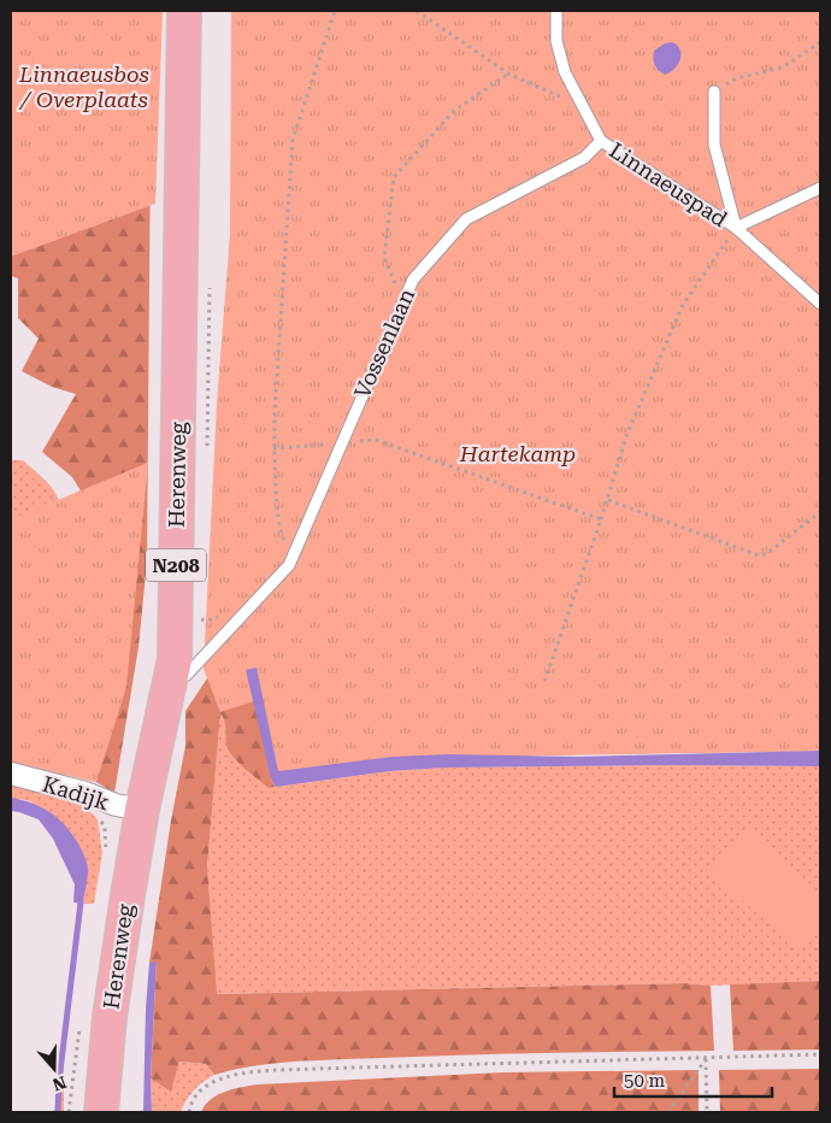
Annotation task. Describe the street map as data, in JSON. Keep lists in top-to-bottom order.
{
  "streets": {
    "main road": ["Herenweg", "N208"],
    "street": ["Kadijk"],
    "lane": ["Linnaeuspad", "Vossenlaan"]
  },
  "crossings": [
    ["Linnaeuspad", "Vossenlaan"],
    ["Vossenlaan", "Herenweg"],
    ["Herenweg", "Kadijk"]
  ],
  "parks": ["Linnaeusbos / Overplaats", "Hartekamp"],
  "scale_bar": "50 m",
  "north": "bottom"
}
